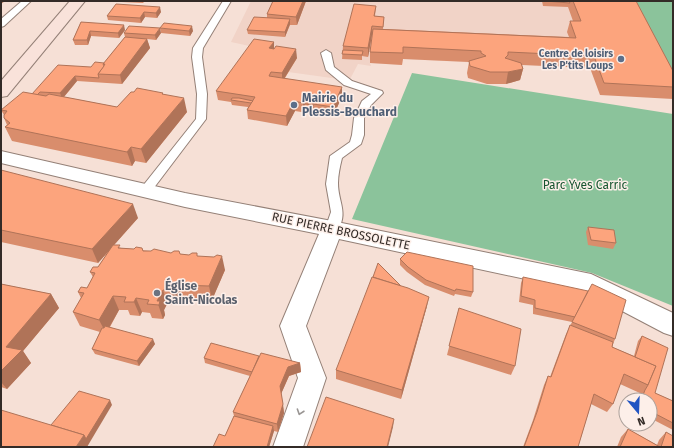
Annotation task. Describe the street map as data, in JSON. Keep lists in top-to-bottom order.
{
  "streets": {
    "street": ["RUE PIERRE BROSSOLETTE"]
  },
  "parks": ["Parc Yves Carric"],
  "places": ["Centre de loisirs Les P'tits Loups", "Mairie du Plessis-Bouchard", "Église Saint-Nicolas"],
  "north": "bottom"
}
